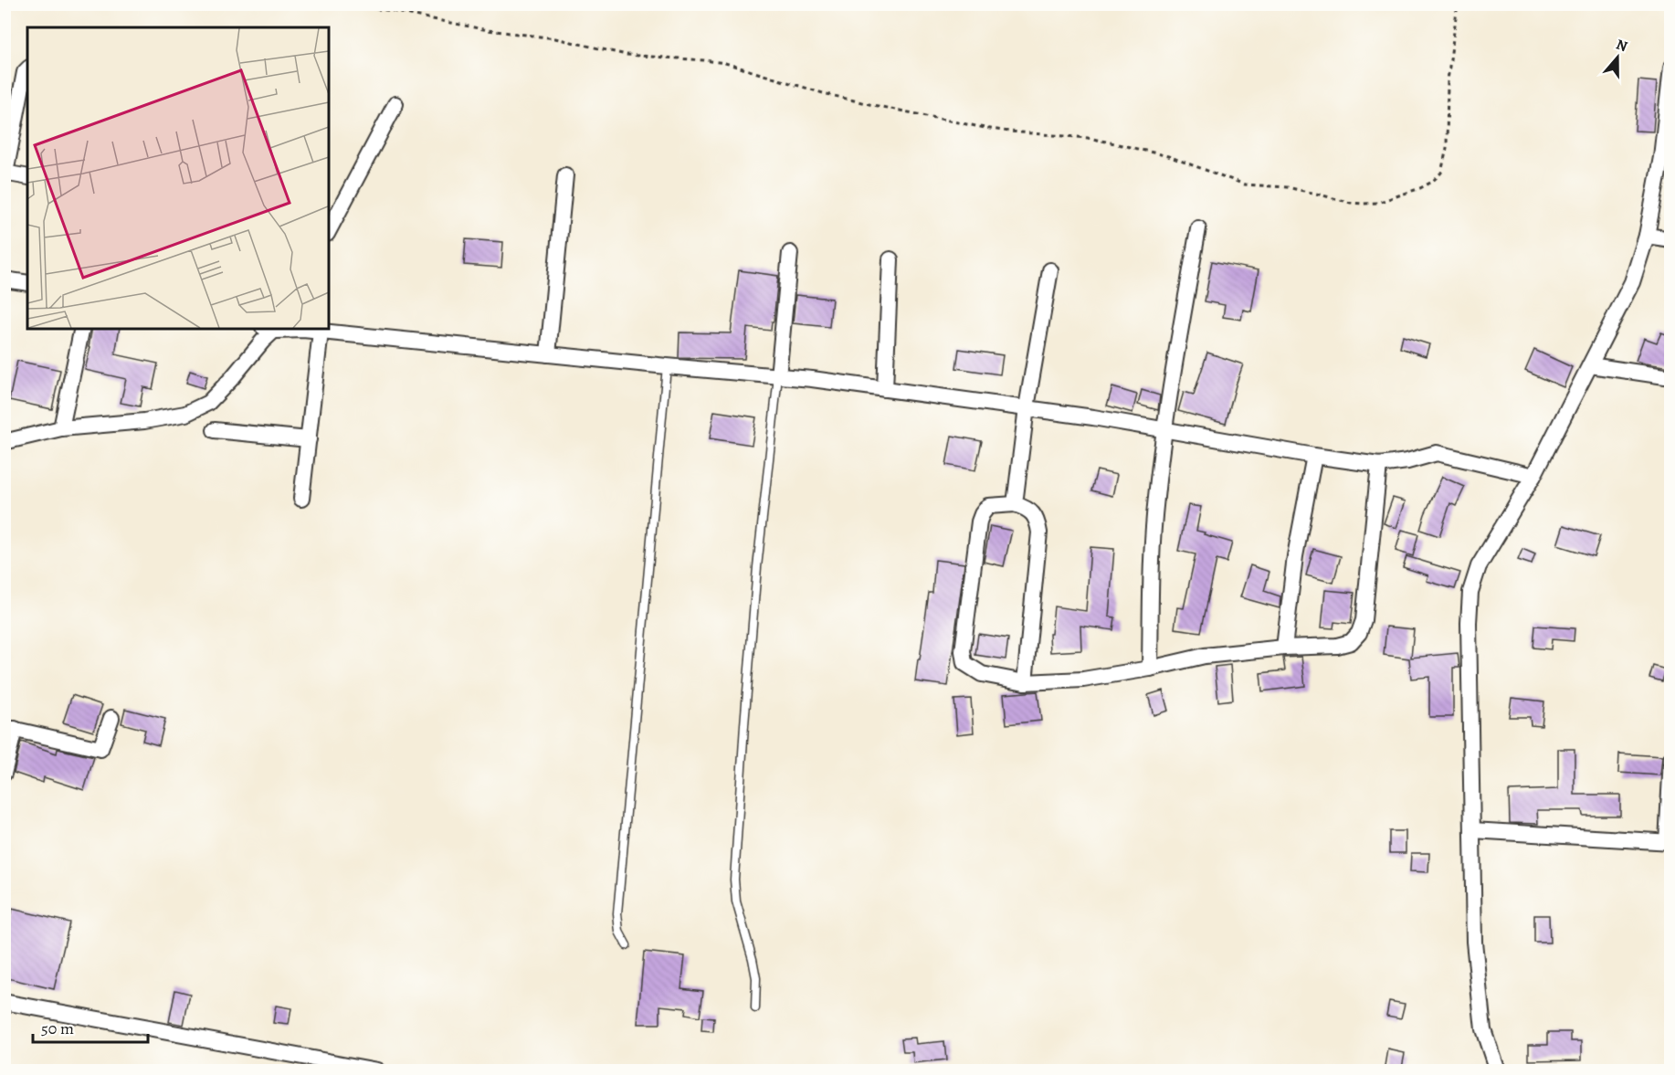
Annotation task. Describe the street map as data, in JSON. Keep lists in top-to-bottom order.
{
  "scale_bar": "50 m",
  "north": "top"
}
